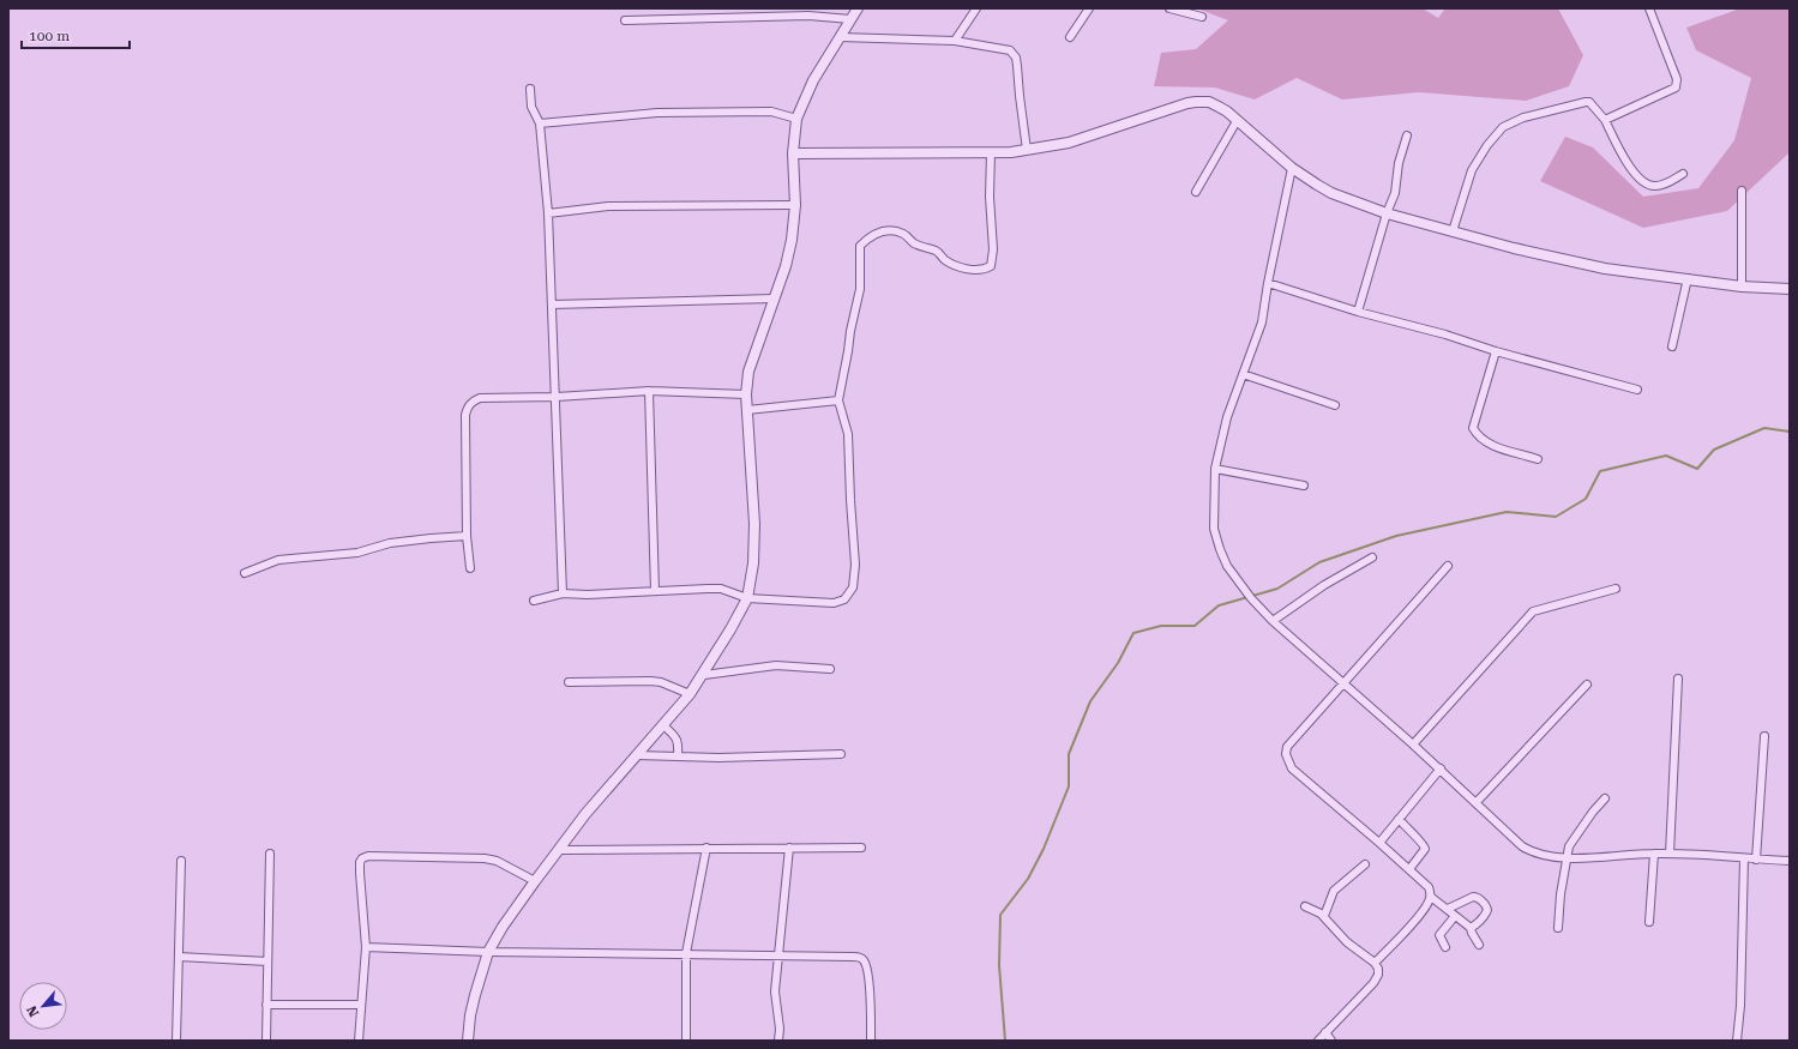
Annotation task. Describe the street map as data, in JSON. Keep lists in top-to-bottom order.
{
  "scale_bar": "100 m",
  "north": "bottom left"
}
